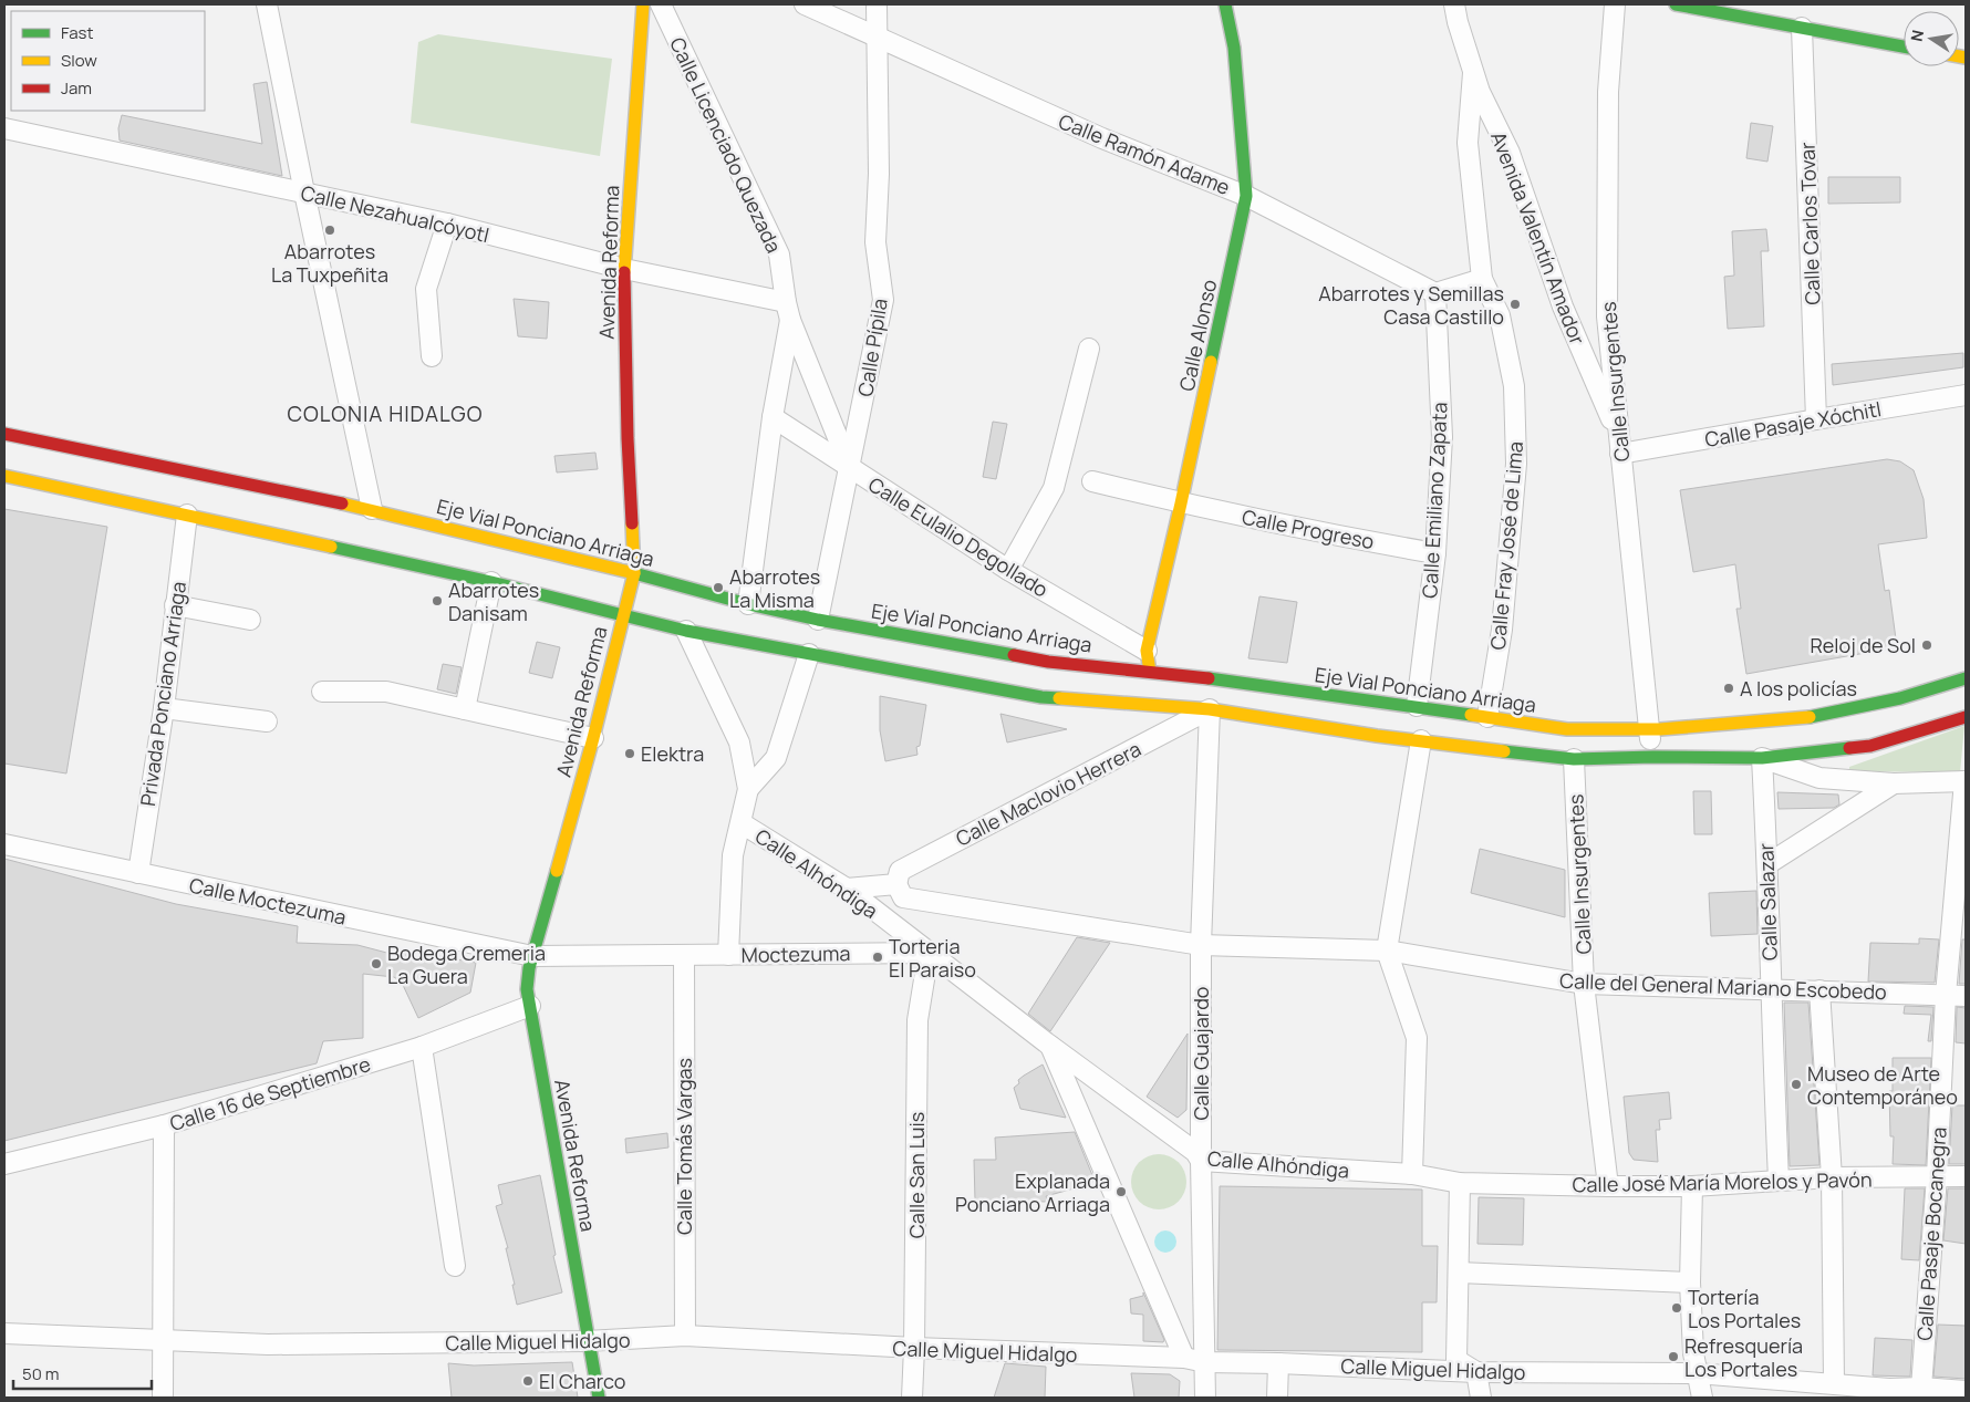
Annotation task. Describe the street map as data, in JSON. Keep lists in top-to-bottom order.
{
  "streets": {
    "main road": ["Avenida Reforma", "Calle Alonso", "Eje Vial Ponciano Arriaga"],
    "street": [
      "Calle Licenciado Quezada",
      "Calle Ramón Adame",
      "Calle Nezahualcóyotl",
      "Calle Carlos Tovar",
      "Avenida Valentín Amador",
      "Calle Pípila",
      "Calle Insurgentes",
      "Calle Pasaje Xóchitl",
      "Calle Emiliano Zapata",
      "Calle Progreso",
      "Calle Eulalio Degollado",
      "Calle Fray José de Lima",
      "Privada Ponciano Arriaga",
      "Calle Maclovio Herrera",
      "Calle Alhóndiga",
      "Calle Moctezuma",
      "Calle Salazar",
      "Moctezuma",
      "Calle del General Mariano Escobedo",
      "Calle Guajardo",
      "Calle 16 de Septiembre",
      "Calle Tomás Vargas",
      "Calle San Luis",
      "Calle José María Morelos y Pavón",
      "Calle Pasaje Bocanegra",
      "Calle Miguel Hidalgo"
    ]
  },
  "crossings": [
    ["Calle Licenciado Quezada", "Calle Nezahualcóyotl"],
    ["Calle Licenciado Quezada", "Calle Pípila"],
    ["Calle Licenciado Quezada", "Eje Vial Ponciano Arriaga"],
    ["Calle Licenciado Quezada", "Calle Eulalio Degollado"],
    ["Calle Ramón Adame", "Calle Alonso"],
    ["Calle Ramón Adame", "Calle Pípila"],
    ["Calle Ramón Adame", "Calle Emiliano Zapata"],
    ["Calle Nezahualcóyotl", "Avenida Reforma"],
    ["Calle Carlos Tovar", "Calle Pasaje Xóchitl"],
    ["Avenida Valentín Amador", "Calle Insurgentes"],
    ["Avenida Valentín Amador", "Calle Pasaje Xóchitl"],
    ["Avenida Valentín Amador", "Calle Fray José de Lima"],
    ["Avenida Reforma", "Eje Vial Ponciano Arriaga"],
    ["Avenida Reforma", "Calle Moctezuma"],
    ["Avenida Reforma", "Calle 16 de Septiembre"],
    ["Avenida Reforma", "Calle Miguel Hidalgo"],
    ["Calle Alonso", "Calle Progreso"],
    ["Calle Alonso", "Eje Vial Ponciano Arriaga"],
    ["Calle Alonso", "Calle Eulalio Degollado"],
    ["Calle Pípila", "Eje Vial Ponciano Arriaga"],
    ["Calle Pípila", "Calle Eulalio Degollado"],
    ["Calle Insurgentes", "Calle Pasaje Xóchitl"],
    ["Calle Insurgentes", "Eje Vial Ponciano Arriaga"],
    ["Calle Insurgentes", "Calle del General Mariano Escobedo"],
    ["Calle Insurgentes", "Calle José María Morelos y Pavón"],
    ["Calle Emiliano Zapata", "Calle Progreso"],
    ["Calle Emiliano Zapata", "Eje Vial Ponciano Arriaga"],
    ["Eje Vial Ponciano Arriaga", "Calle Fray José de Lima"],
    ["Privada Ponciano Arriaga", "Calle Moctezuma"],
    ["Calle Maclovio Herrera", "Calle del General Mariano Escobedo"],
    ["Calle Maclovio Herrera", "Calle Guajardo"],
    ["Calle Alhóndiga", "Moctezuma"],
    ["Calle Alhóndiga", "Calle Guajardo"],
    ["Calle Alhóndiga", "Calle San Luis"],
    ["Calle Alhóndiga", "Calle José María Morelos y Pavón"],
    ["Calle Alhóndiga", "Calle Miguel Hidalgo"],
    ["Calle Salazar", "Calle del General Mariano Escobedo"],
    ["Calle Salazar", "Calle José María Morelos y Pavón"],
    ["Moctezuma", "Calle San Luis"],
    ["Calle del General Mariano Escobedo", "Calle Guajardo"],
    ["Calle del General Mariano Escobedo", "Calle Pasaje Bocanegra"],
    ["Calle Guajardo", "Calle Miguel Hidalgo"],
    ["Calle Tomás Vargas", "Calle Miguel Hidalgo"],
    ["Calle San Luis", "Calle Miguel Hidalgo"],
    ["Calle José María Morelos y Pavón", "Calle Pasaje Bocanegra"],
    ["Calle Pasaje Bocanegra", "Calle Miguel Hidalgo"]
  ],
  "districts": ["COLONIA HIDALGO"],
  "places": [
    "Abarrotes La Tuxpeñita",
    "Abarrotes y Semillas Casa Castillo",
    "Abarrotes La Misma",
    "Abarrotes Danisam",
    "Reloj de Sol",
    "A los policías",
    "Elektra",
    "Torteria El Paraiso",
    "Bodega Cremeria La Guera",
    "Museo de Arte Contemporáneo",
    "Explanada Ponciano Arriaga",
    "Tortería Los Portales",
    "Refresquería Los Portales",
    "El Charco"
  ],
  "legend": ["Fast", "Slow", "Jam"],
  "scale_bar": "50 m",
  "north": "left"
}
